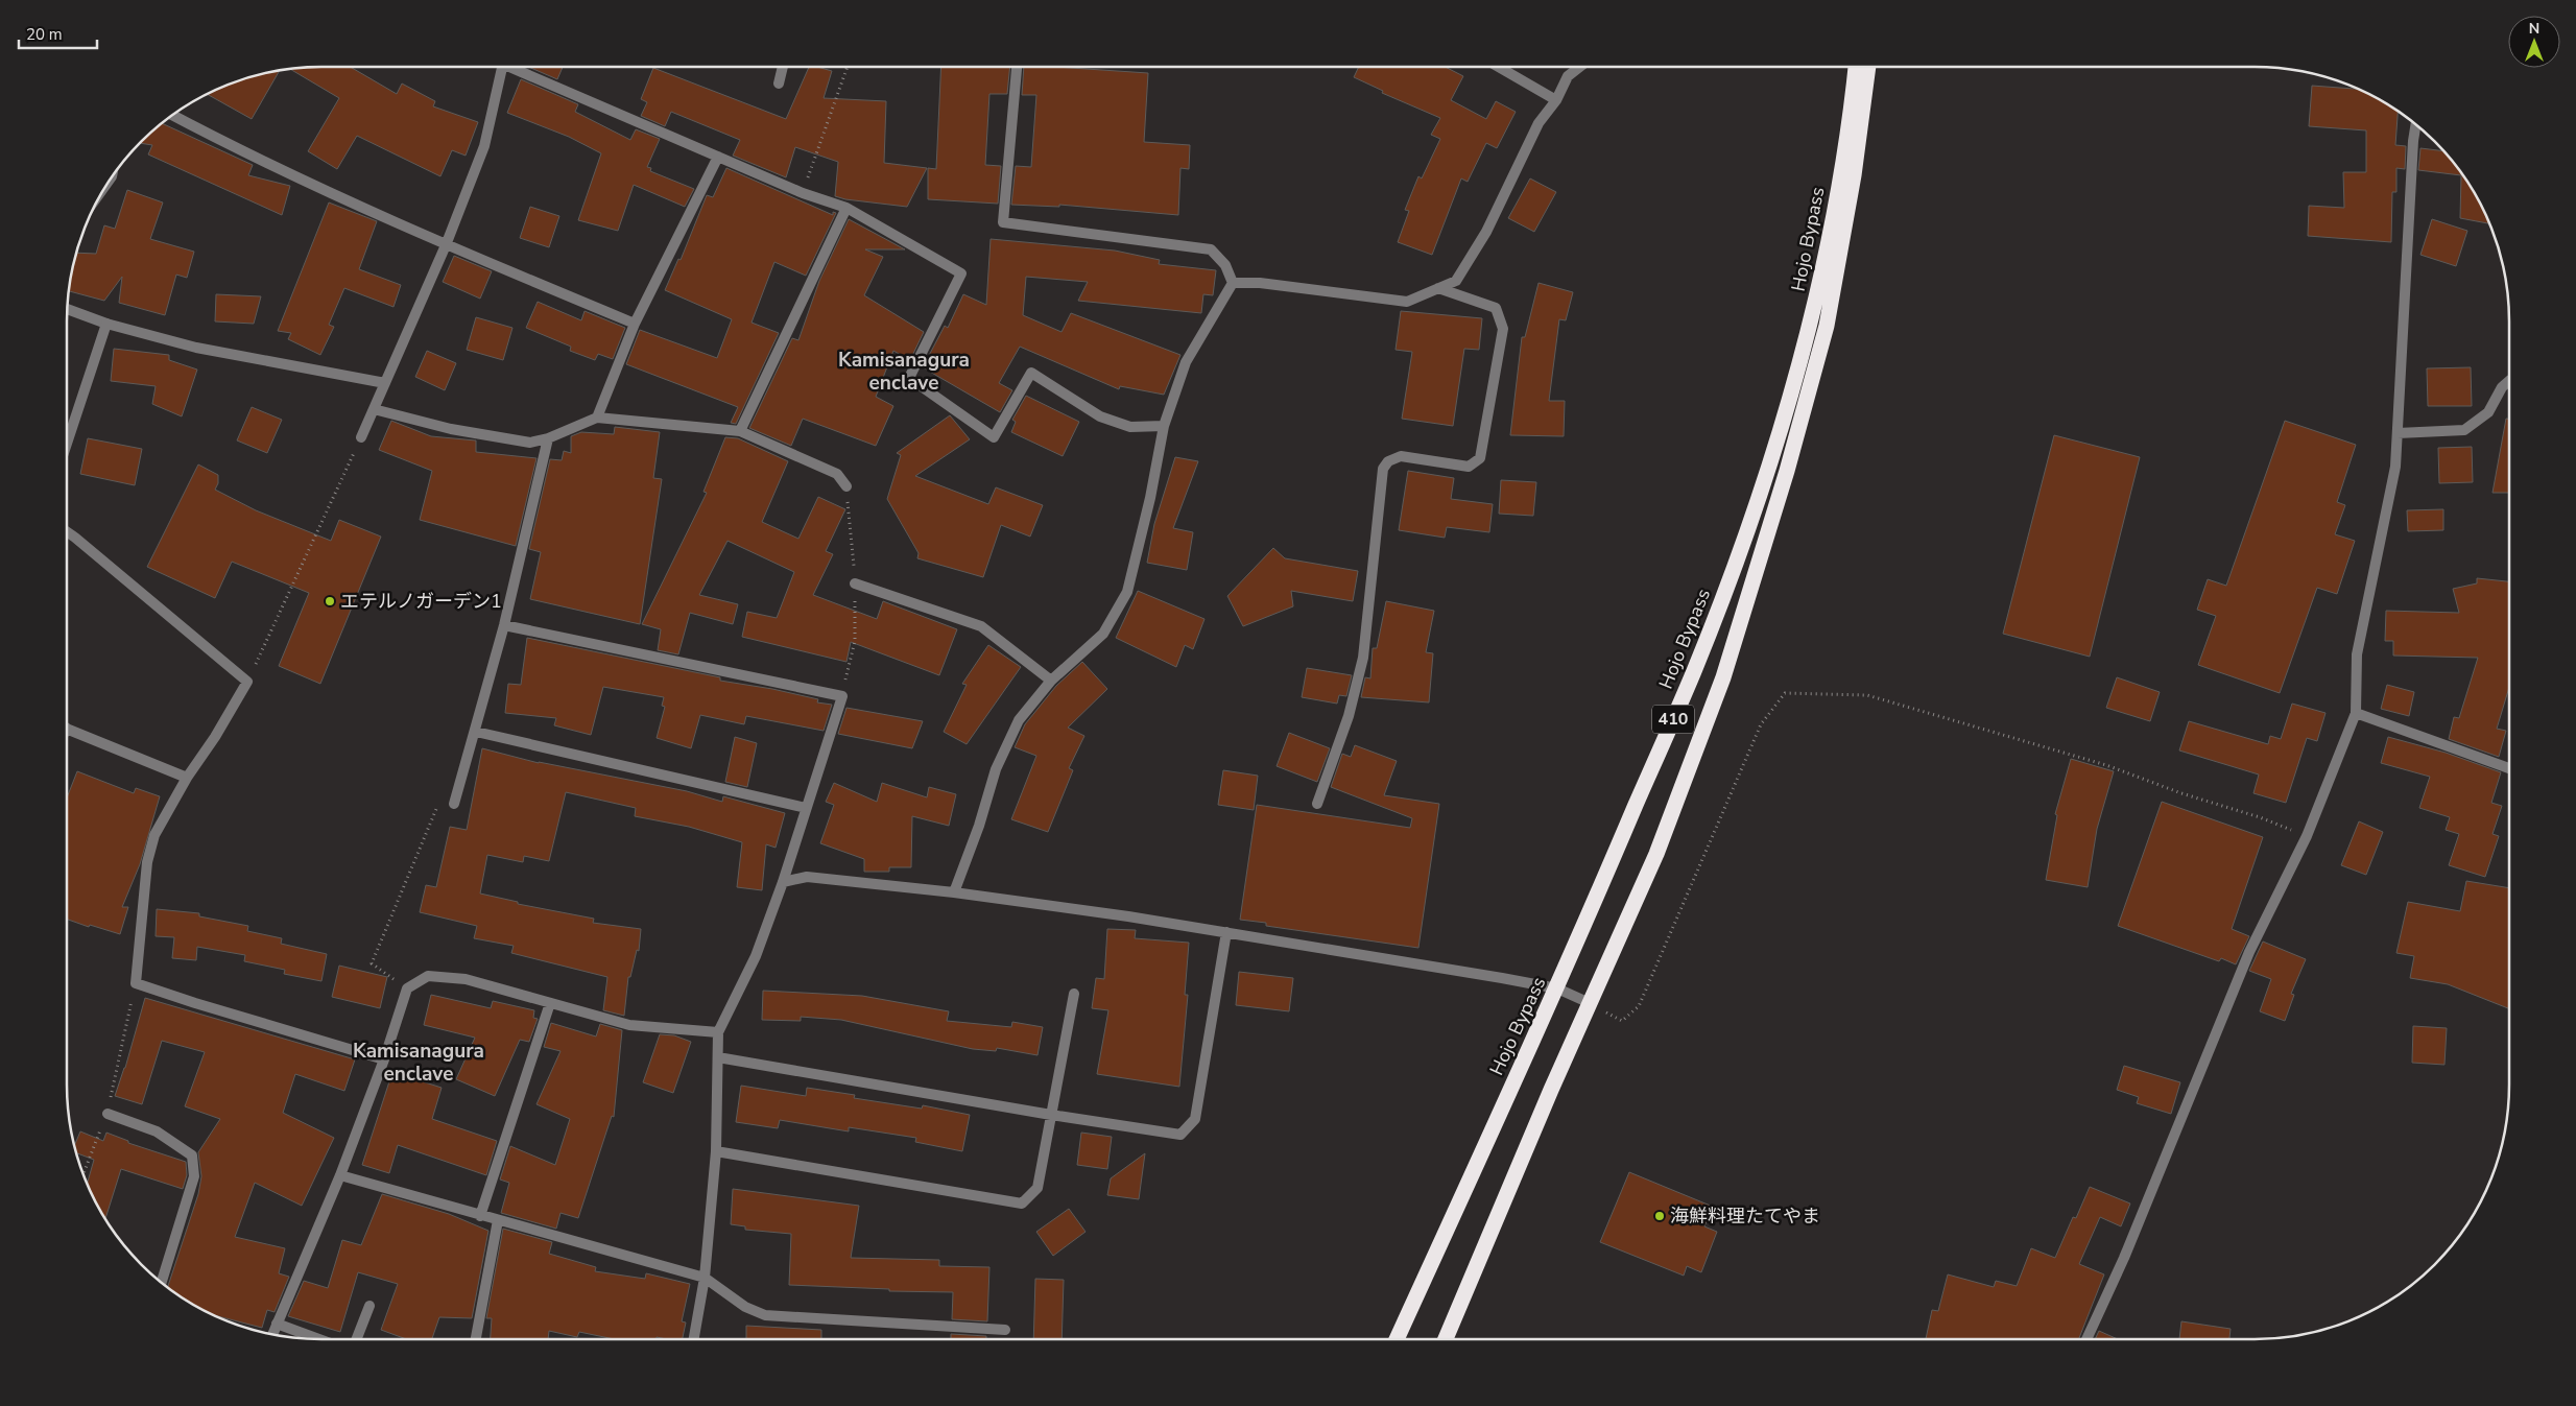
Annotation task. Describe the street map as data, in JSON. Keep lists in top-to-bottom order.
{
  "streets": {
    "highway": ["Hojo Bypass", "410"]
  },
  "districts": ["Kamisanagura enclave", "Kamisanagura enclave"],
  "places": ["エテルノガーデン1", "海鮮料理たてやま"],
  "scale_bar": "20 m",
  "north": "top"
}
